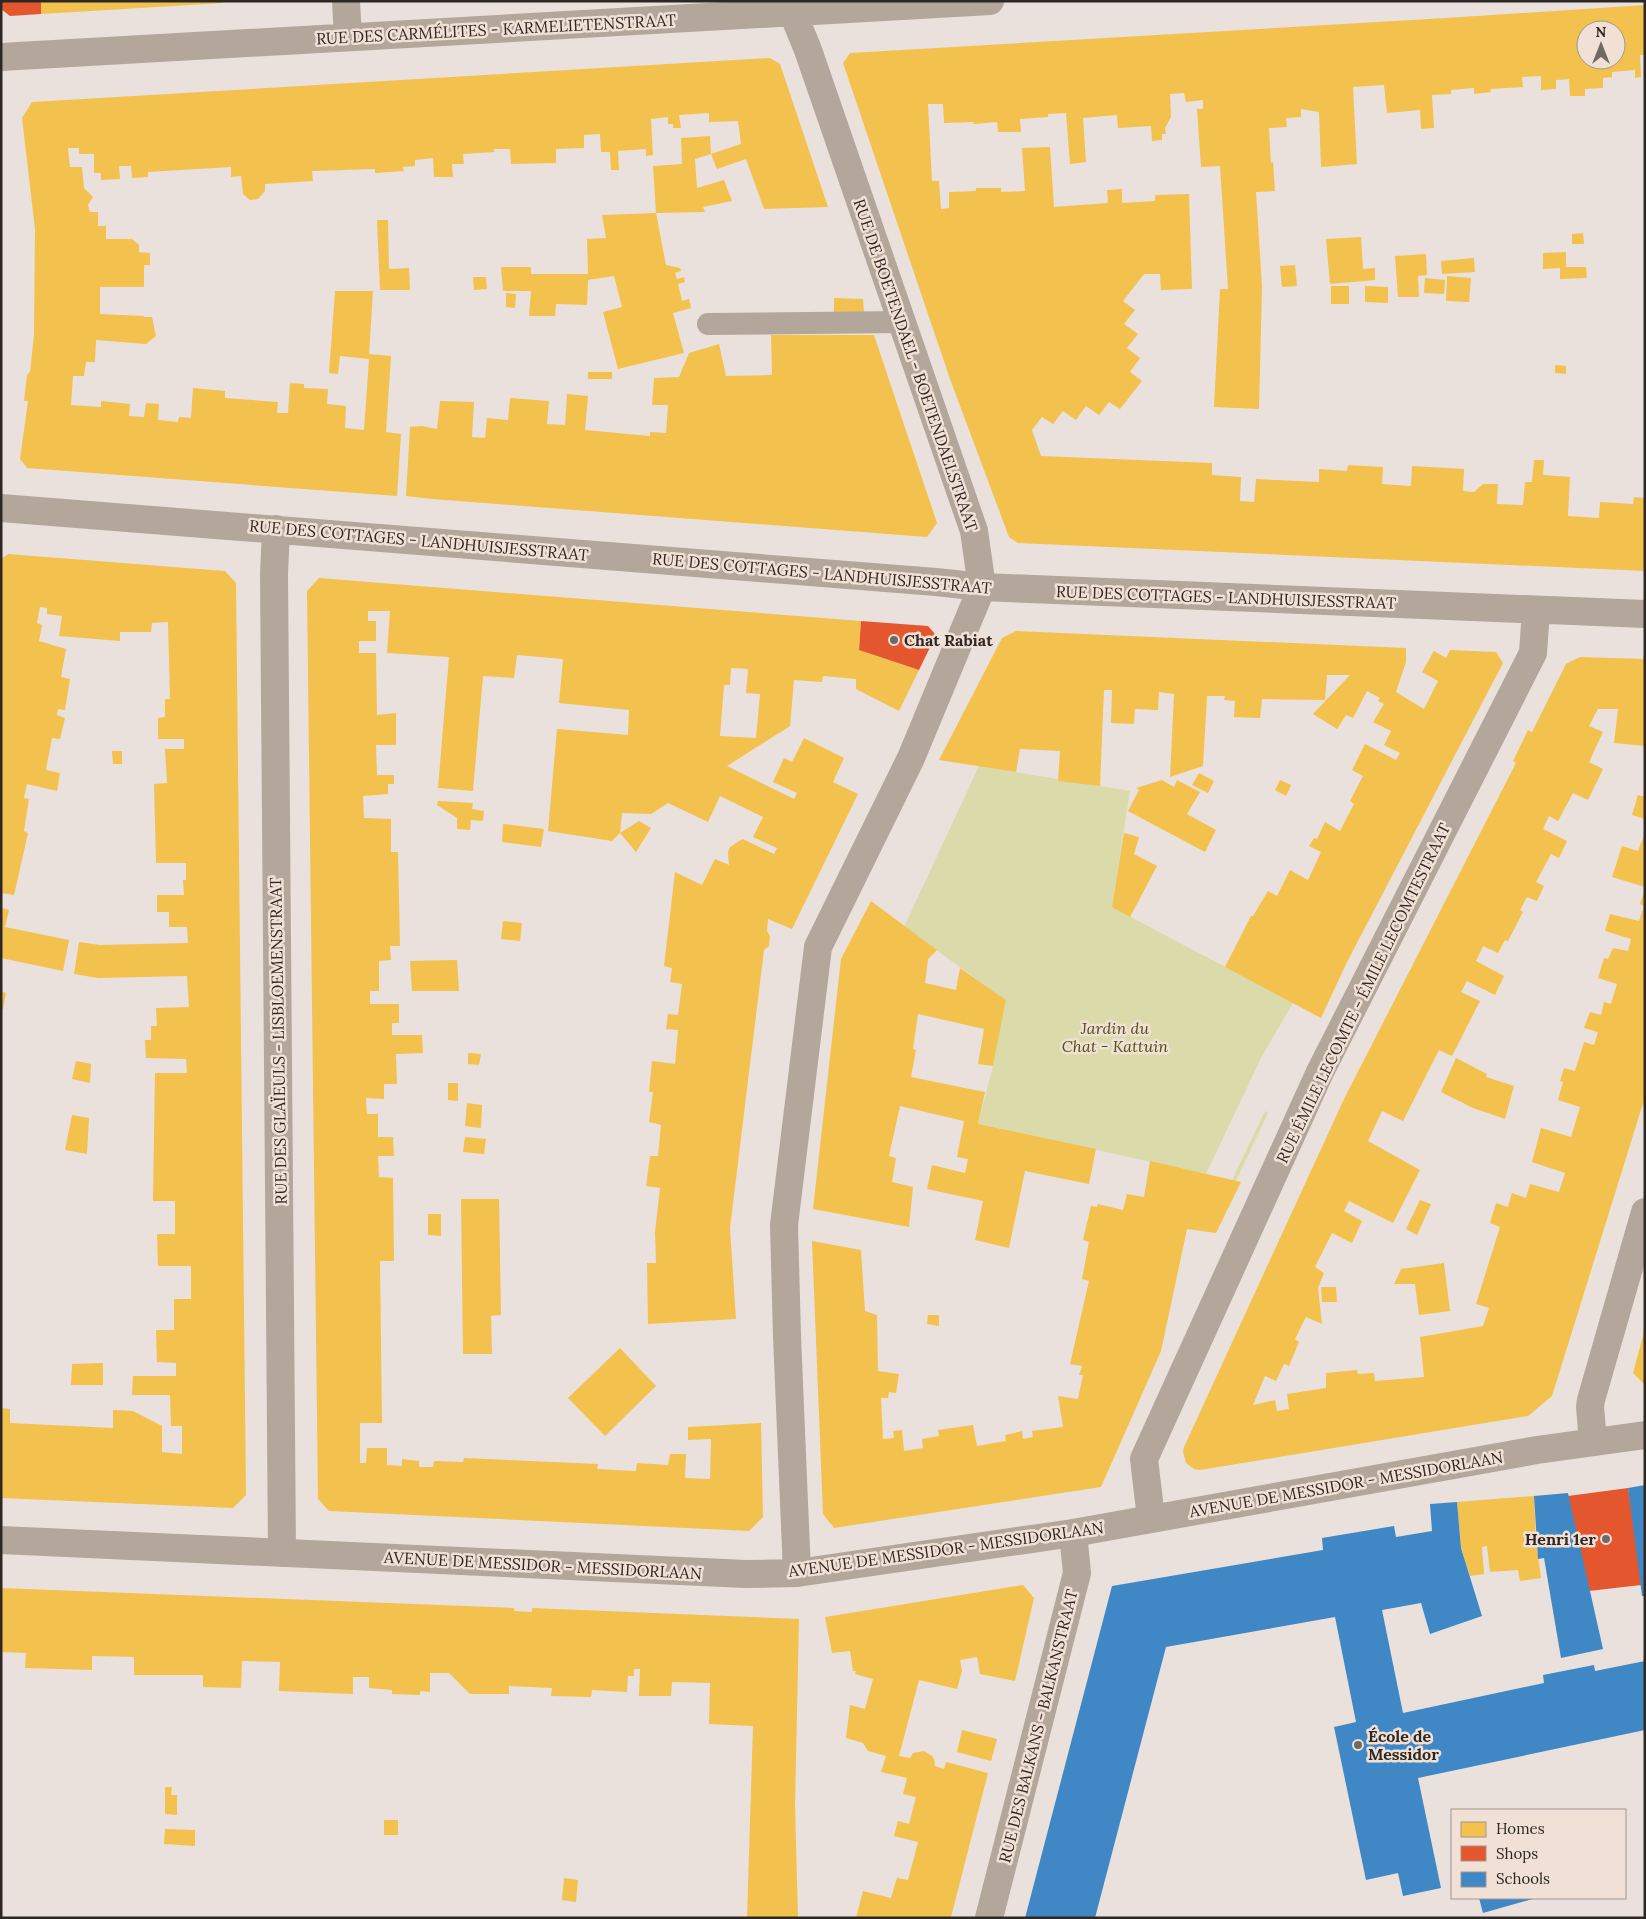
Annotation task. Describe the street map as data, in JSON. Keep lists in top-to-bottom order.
{
  "streets": {
    "street": [
      "RUE DES CARMÉLITES - KARMELIETENSTRAAT",
      "RUE DE BOETENDAEL - BOETENDAELSTRAAT",
      "RUE DES COTTAGES - LANDHUISJESSTRAAT",
      "RUE ÉMILE LECOMTE - ÉMILE LECOMTESTRAAT",
      "RUE DES GLAÏEULS - LISBLOEMENSTRAAT",
      "AVENUE DE MESSIDOR - MESSIDORLAAN",
      "RUE DES BALKANS - BALKANSTRAAT"
    ]
  },
  "crossings": [
    ["RUE DES CARMÉLITES - KARMELIETENSTRAAT", "RUE DE BOETENDAEL - BOETENDAELSTRAAT"],
    ["RUE DE BOETENDAEL - BOETENDAELSTRAAT", "RUE DES COTTAGES - LANDHUISJESSTRAAT"],
    ["RUE DES COTTAGES - LANDHUISJESSTRAAT", "RUE ÉMILE LECOMTE - ÉMILE LECOMTESTRAAT"],
    ["RUE DES COTTAGES - LANDHUISJESSTRAAT", "RUE DES GLAÏEULS - LISBLOEMENSTRAAT"],
    ["RUE ÉMILE LECOMTE - ÉMILE LECOMTESTRAAT", "AVENUE DE MESSIDOR - MESSIDORLAAN"],
    ["RUE DES GLAÏEULS - LISBLOEMENSTRAAT", "AVENUE DE MESSIDOR - MESSIDORLAAN"],
    ["AVENUE DE MESSIDOR - MESSIDORLAAN", "RUE DES BALKANS - BALKANSTRAAT"]
  ],
  "parks": ["Jardin du Chat - Kattuin"],
  "places": ["Chat Rabiat", "Henri 1er", "École de Messidor"],
  "legend": ["Homes", "Shops", "Schools"],
  "north": "top"
}
